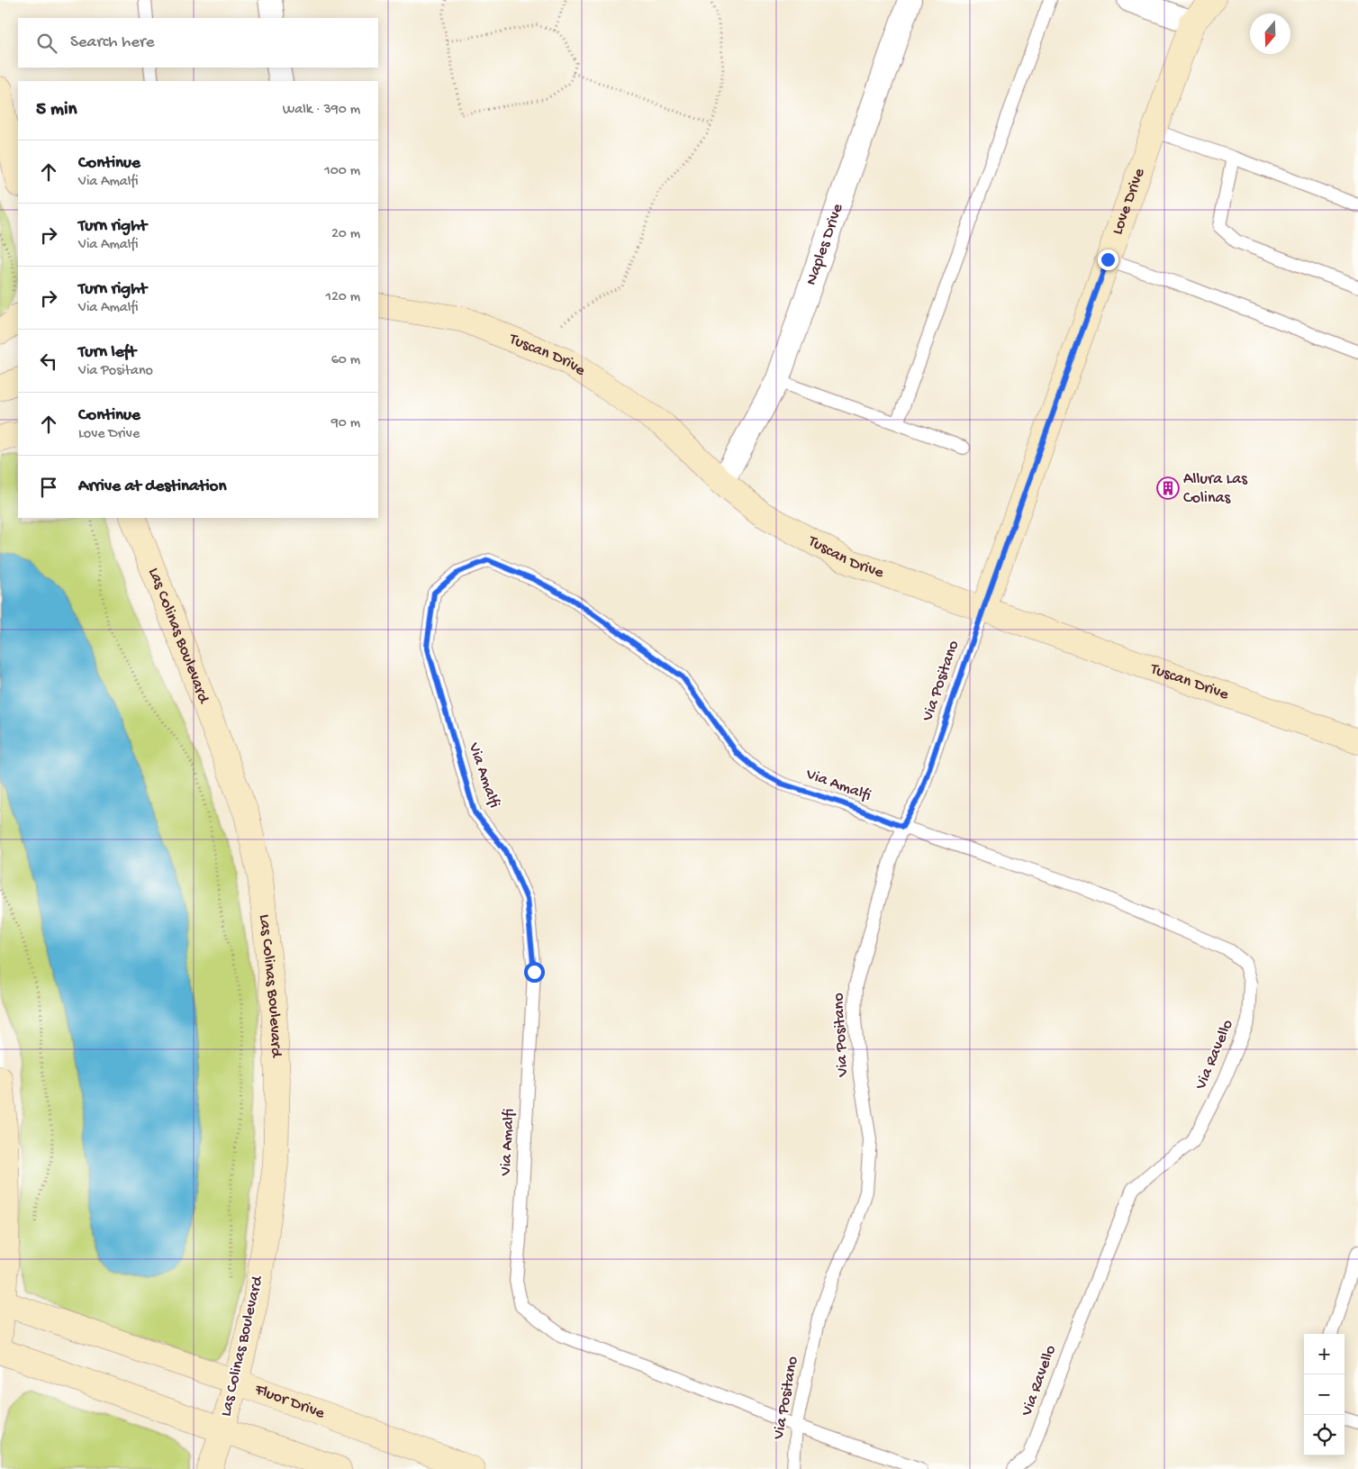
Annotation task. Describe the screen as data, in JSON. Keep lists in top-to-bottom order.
{
  "streets": {
    "street": [
      "Love Drive",
      "Naples Drive",
      "Tuscan Drive",
      "Las Colinas Boulevard",
      "Fluor Drive"
    ],
    "lane": ["Via Positano", "Via Amalfi", "Via Ravello"]
  },
  "crossings": [
    ["Love Drive", "Tuscan Drive"],
    ["Love Drive", "Via Positano"],
    ["Naples Drive", "Tuscan Drive"],
    ["Tuscan Drive", "Via Positano"],
    ["Las Colinas Boulevard", "Fluor Drive"],
    ["Via Positano", "Via Amalfi"],
    ["Via Positano", "Via Ravello"],
    ["Via Amalfi", "Via Ravello"]
  ],
  "places": {
    "building": ["Allura Las Colinas"]
  },
  "north": "bottom",
  "page": {
    "search": "Search here",
    "heading": ["5 min", "Walk · 390 m"],
    "list": [
      ["Continue", "Via Amalfi", "100 m"],
      ["Turn right", "Via Amalfi", "20 m"],
      ["Turn right", "Via Amalfi", "120 m"],
      ["Turn left", "Via Positano", "60 m"],
      ["Continue", "Love Drive", "90 m"],
      "Arrive at destination"
    ],
    "map_buttons": ["+", "−"]
  }
}
